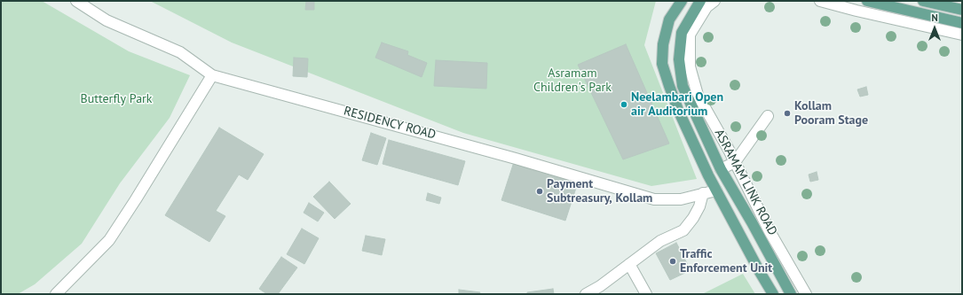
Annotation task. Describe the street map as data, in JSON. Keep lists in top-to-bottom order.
{
  "streets": {
    "main road": ["ASRAMAM LINK ROAD"],
    "street": ["RESIDENCY ROAD"]
  },
  "parks": ["Asramam Children's Park", "Butterfly Park"],
  "places": [
    "Neelambari Open air Auditorium",
    "Kollam Pooram Stage",
    "Payment Subtreasury, Kollam",
    "Traffic Enforcement Unit"
  ],
  "north": "top"
}
